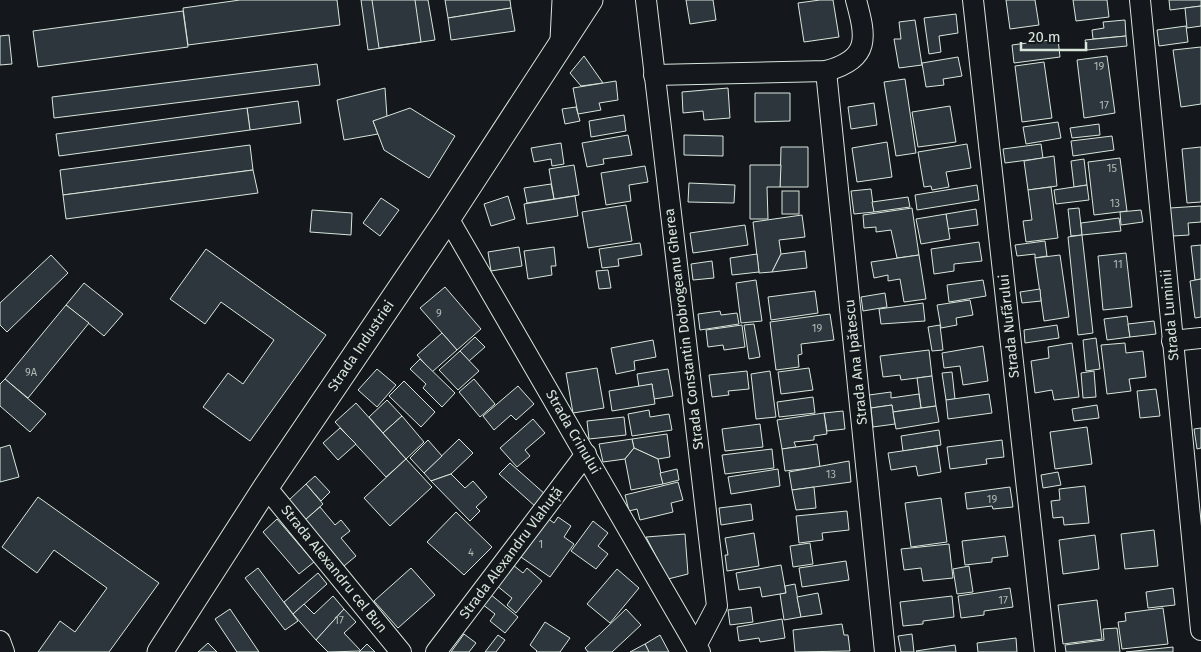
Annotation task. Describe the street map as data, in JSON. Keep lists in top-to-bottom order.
{
  "streets": {
    "street": [
      "Strada Luminii",
      "Strada Nufărului",
      "Strada Constantin Dobrogeanu Gherea",
      "Strada Industriei",
      "Strada Ana Ipătescu",
      "Strada Crinului",
      "Strada Alexandru Vlahuță",
      "Strada Alexandru cel Bun"
    ]
  },
  "crossings": [
    ["Strada Constantin Dobrogeanu Gherea", "Strada Crinului"],
    ["Strada Industriei", "Strada Crinului"],
    ["Strada Industriei", "Strada Alexandru cel Bun"],
    ["Strada Crinului", "Strada Alexandru Vlahuță"]
  ],
  "house_numbers": [
    "19",
    "17",
    "15",
    "13",
    "11",
    "9",
    "19",
    "9A",
    "13",
    "19",
    "1",
    "4",
    "17",
    "17"
  ],
  "scale_bar": "20 m"
}
